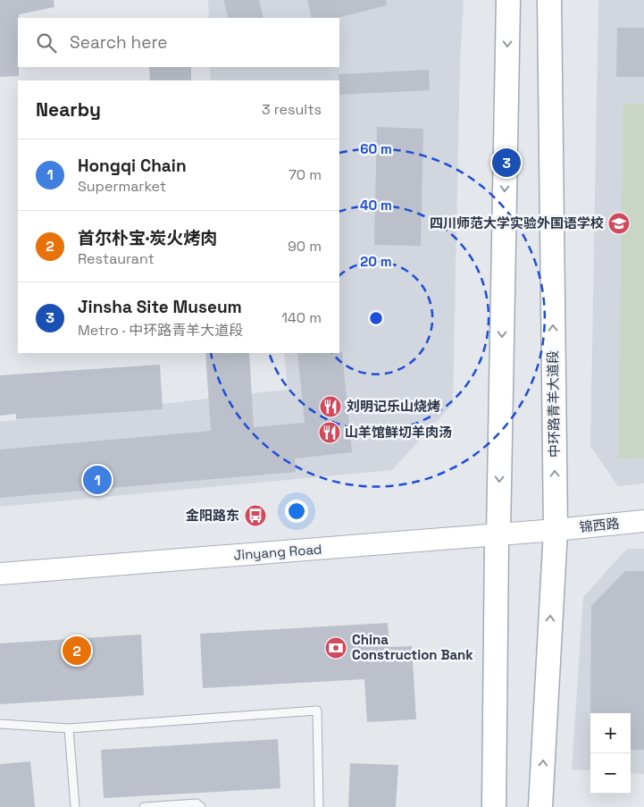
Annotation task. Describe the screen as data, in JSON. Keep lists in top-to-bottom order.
{
  "streets": {
    "main road": ["中环路青羊大道段"],
    "street": ["锦西路", "Jinyang Road"]
  },
  "crossings": [
    ["中环路青羊大道段", "锦西路"],
    ["中环路青羊大道段", "Jinyang Road"],
    ["锦西路", "Jinyang Road"]
  ],
  "places": {
    "school or university": ["四川师范大学实验外国语学校"],
    "restaurant": ["刘明记乐山烧烤", "山羊馆鲜切羊肉汤"],
    "bus stop": ["金阳路东"],
    "bank": ["China Construction Bank"]
  },
  "page": {
    "search": "Search here",
    "heading": ["Nearby", "3 results"],
    "list": [
      {
        "mark": "1",
        "name": "Hongqi Chain",
        "note": "Supermarket",
        "value": "70 m"
      },
      {
        "mark": "2",
        "name": "首尔朴宝·炭火烤肉",
        "note": "Restaurant",
        "value": "90 m"
      },
      {
        "mark": "3",
        "name": "Jinsha Site Museum",
        "note": "Metro · 中环路青羊大道段",
        "value": "140 m"
      }
    ],
    "pins": ["3", "1", "2"],
    "map_buttons": ["+", "−"]
  },
  "rings": ["60 m", "40 m", "20 m"]
}
